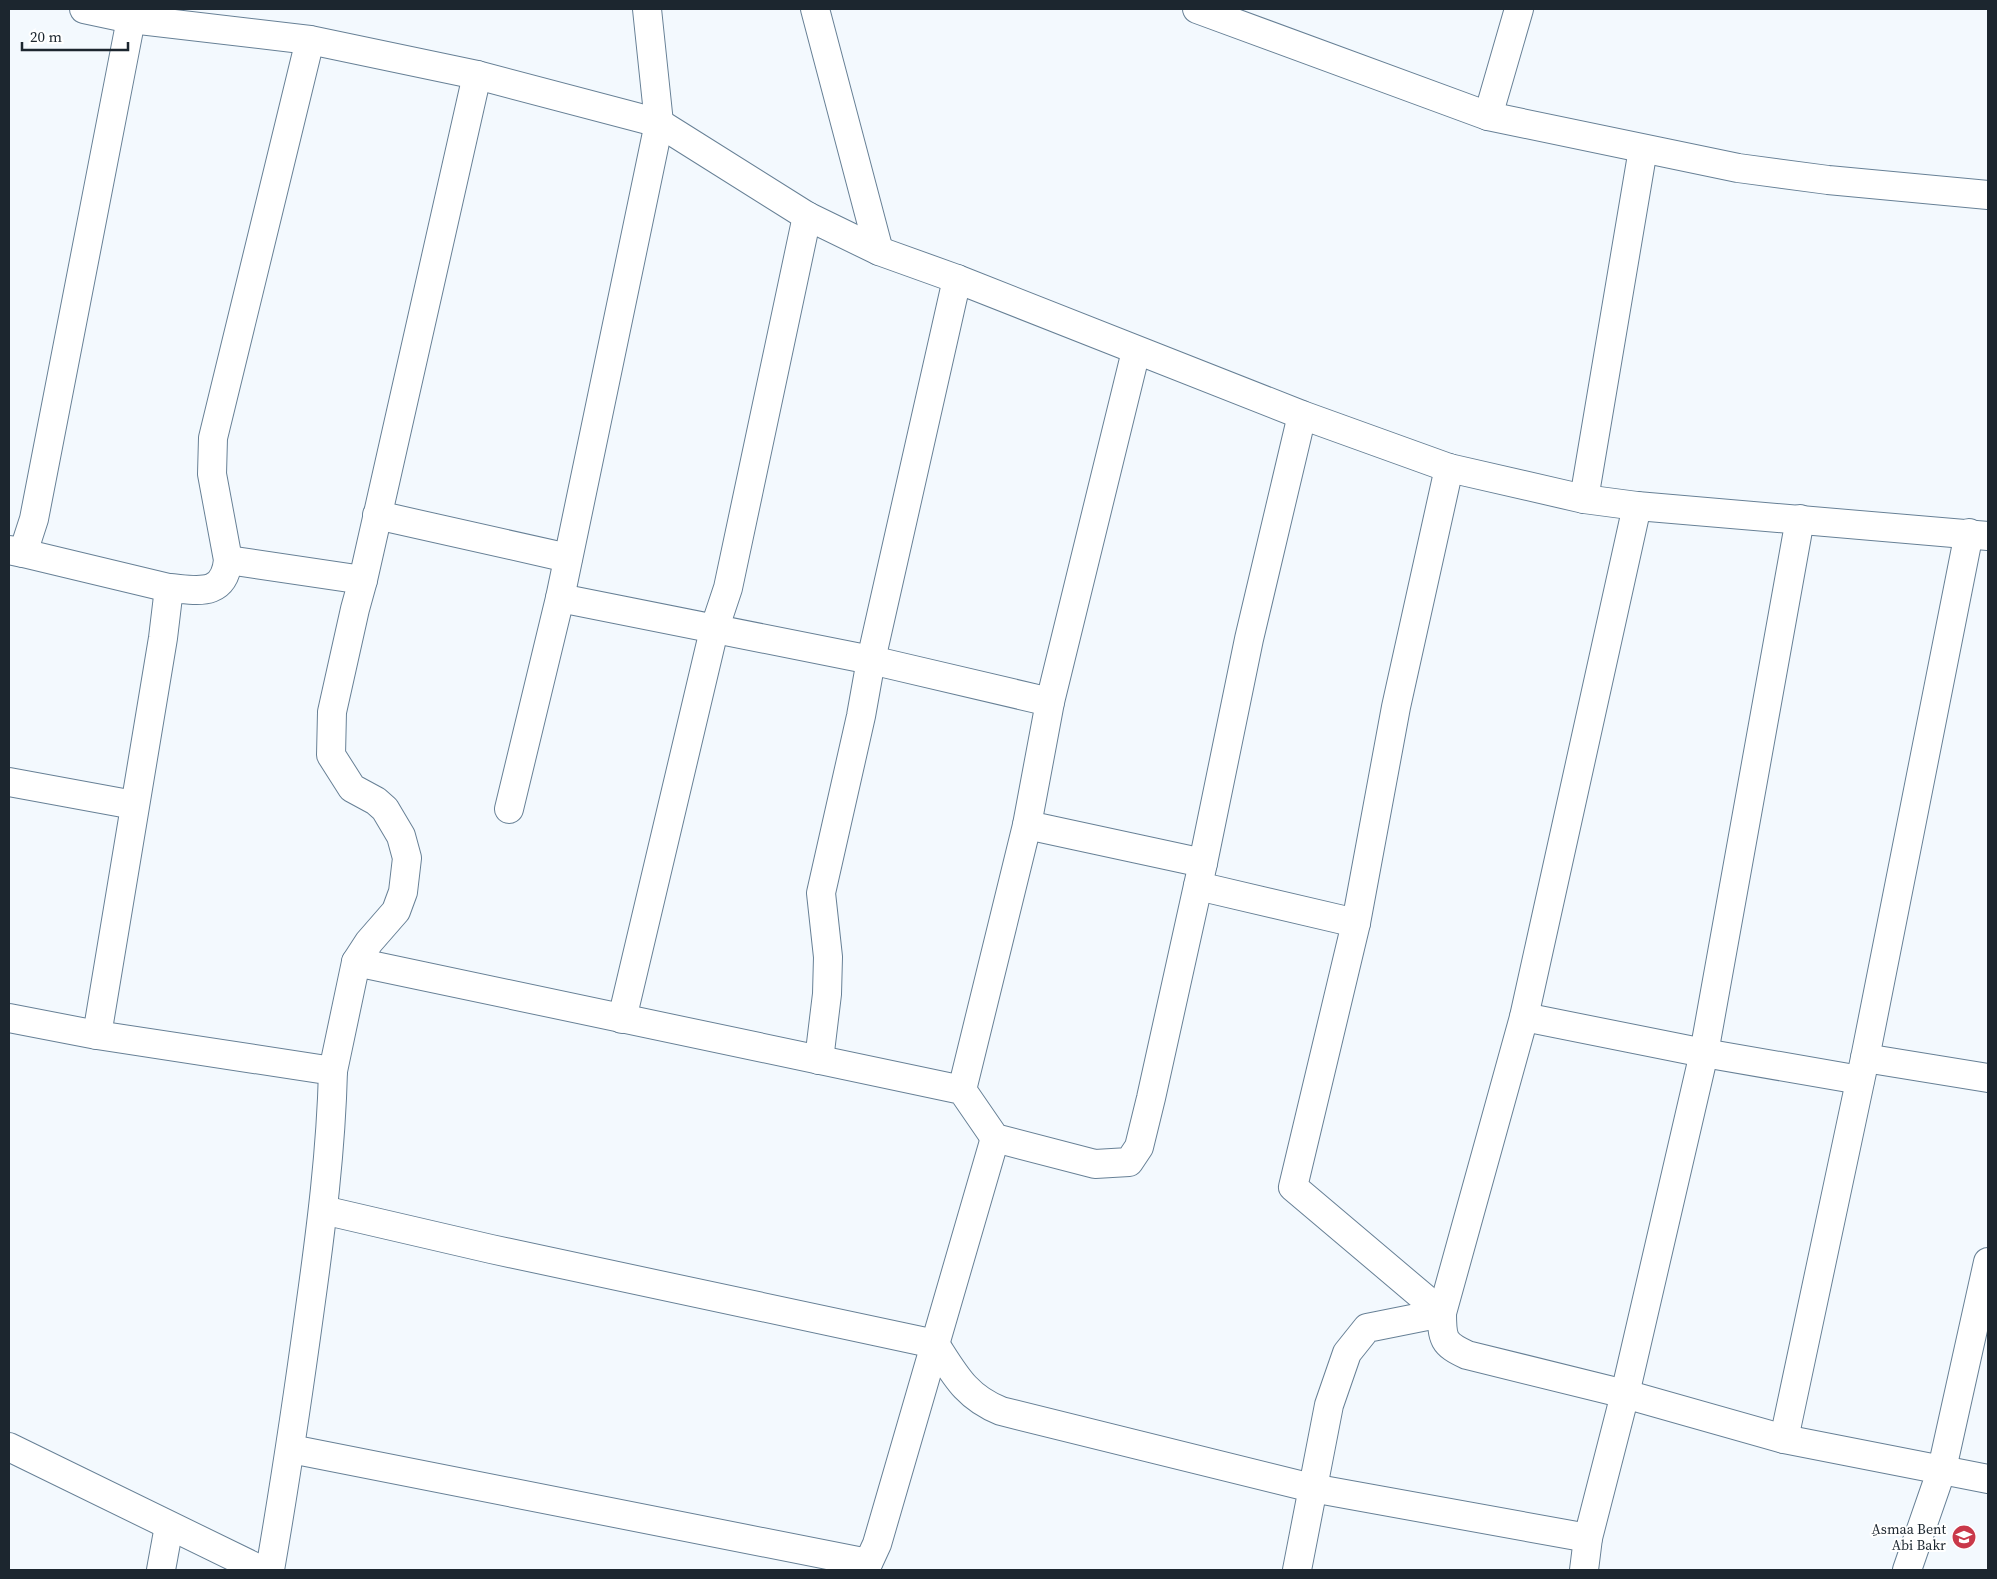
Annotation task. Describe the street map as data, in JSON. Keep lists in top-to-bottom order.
{
  "places": {
    "school or university": ["ِAsmaa Bent Abi Bakr"]
  },
  "scale_bar": "20 m"
}
